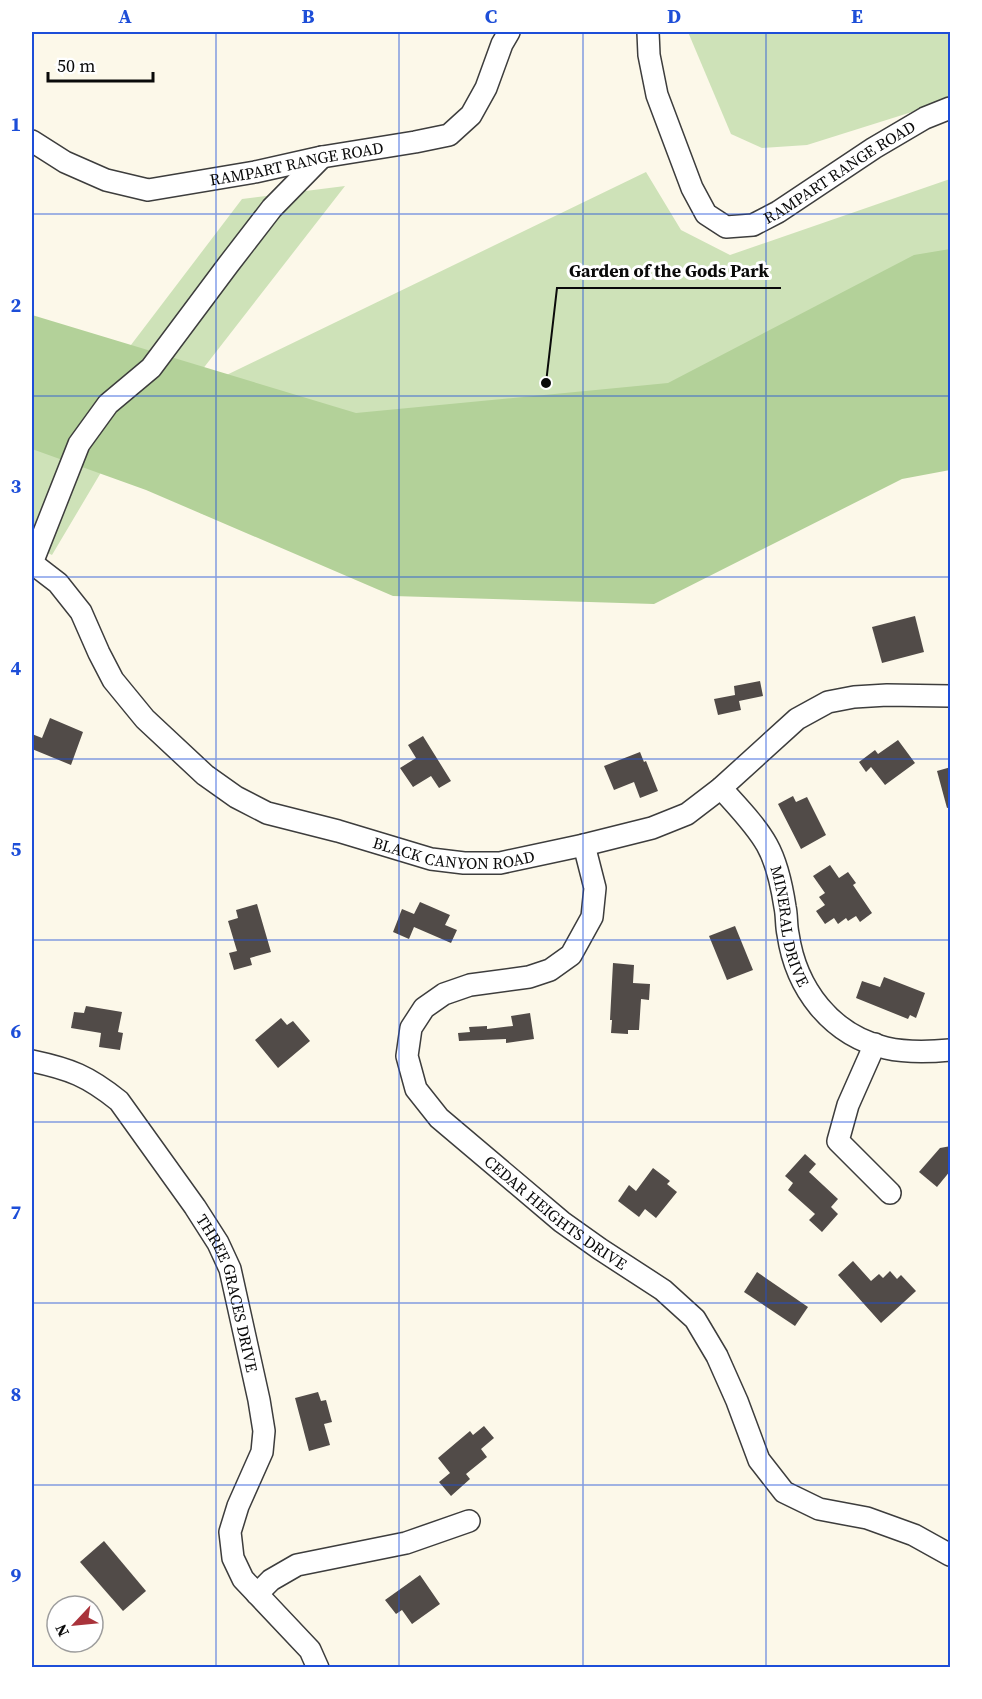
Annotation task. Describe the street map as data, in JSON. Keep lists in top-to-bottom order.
{
  "streets": {
    "street": [
      "RAMPART RANGE ROAD",
      "BLACK CANYON ROAD",
      "MINERAL DRIVE",
      "CEDAR HEIGHTS DRIVE",
      "THREE GRACES DRIVE"
    ]
  },
  "crossings": [
    ["BLACK CANYON ROAD", "MINERAL DRIVE"],
    ["BLACK CANYON ROAD", "CEDAR HEIGHTS DRIVE"]
  ],
  "places": ["Garden of the Gods Park"],
  "scale_bar": "50 m",
  "north": "bottom left",
  "grid": {
    "columns": [
      "A",
      "B",
      "C",
      "D",
      "E"
    ],
    "rows": [
      "1",
      "2",
      "3",
      "4",
      "5",
      "6",
      "7",
      "8",
      "9"
    ]
  }
}
